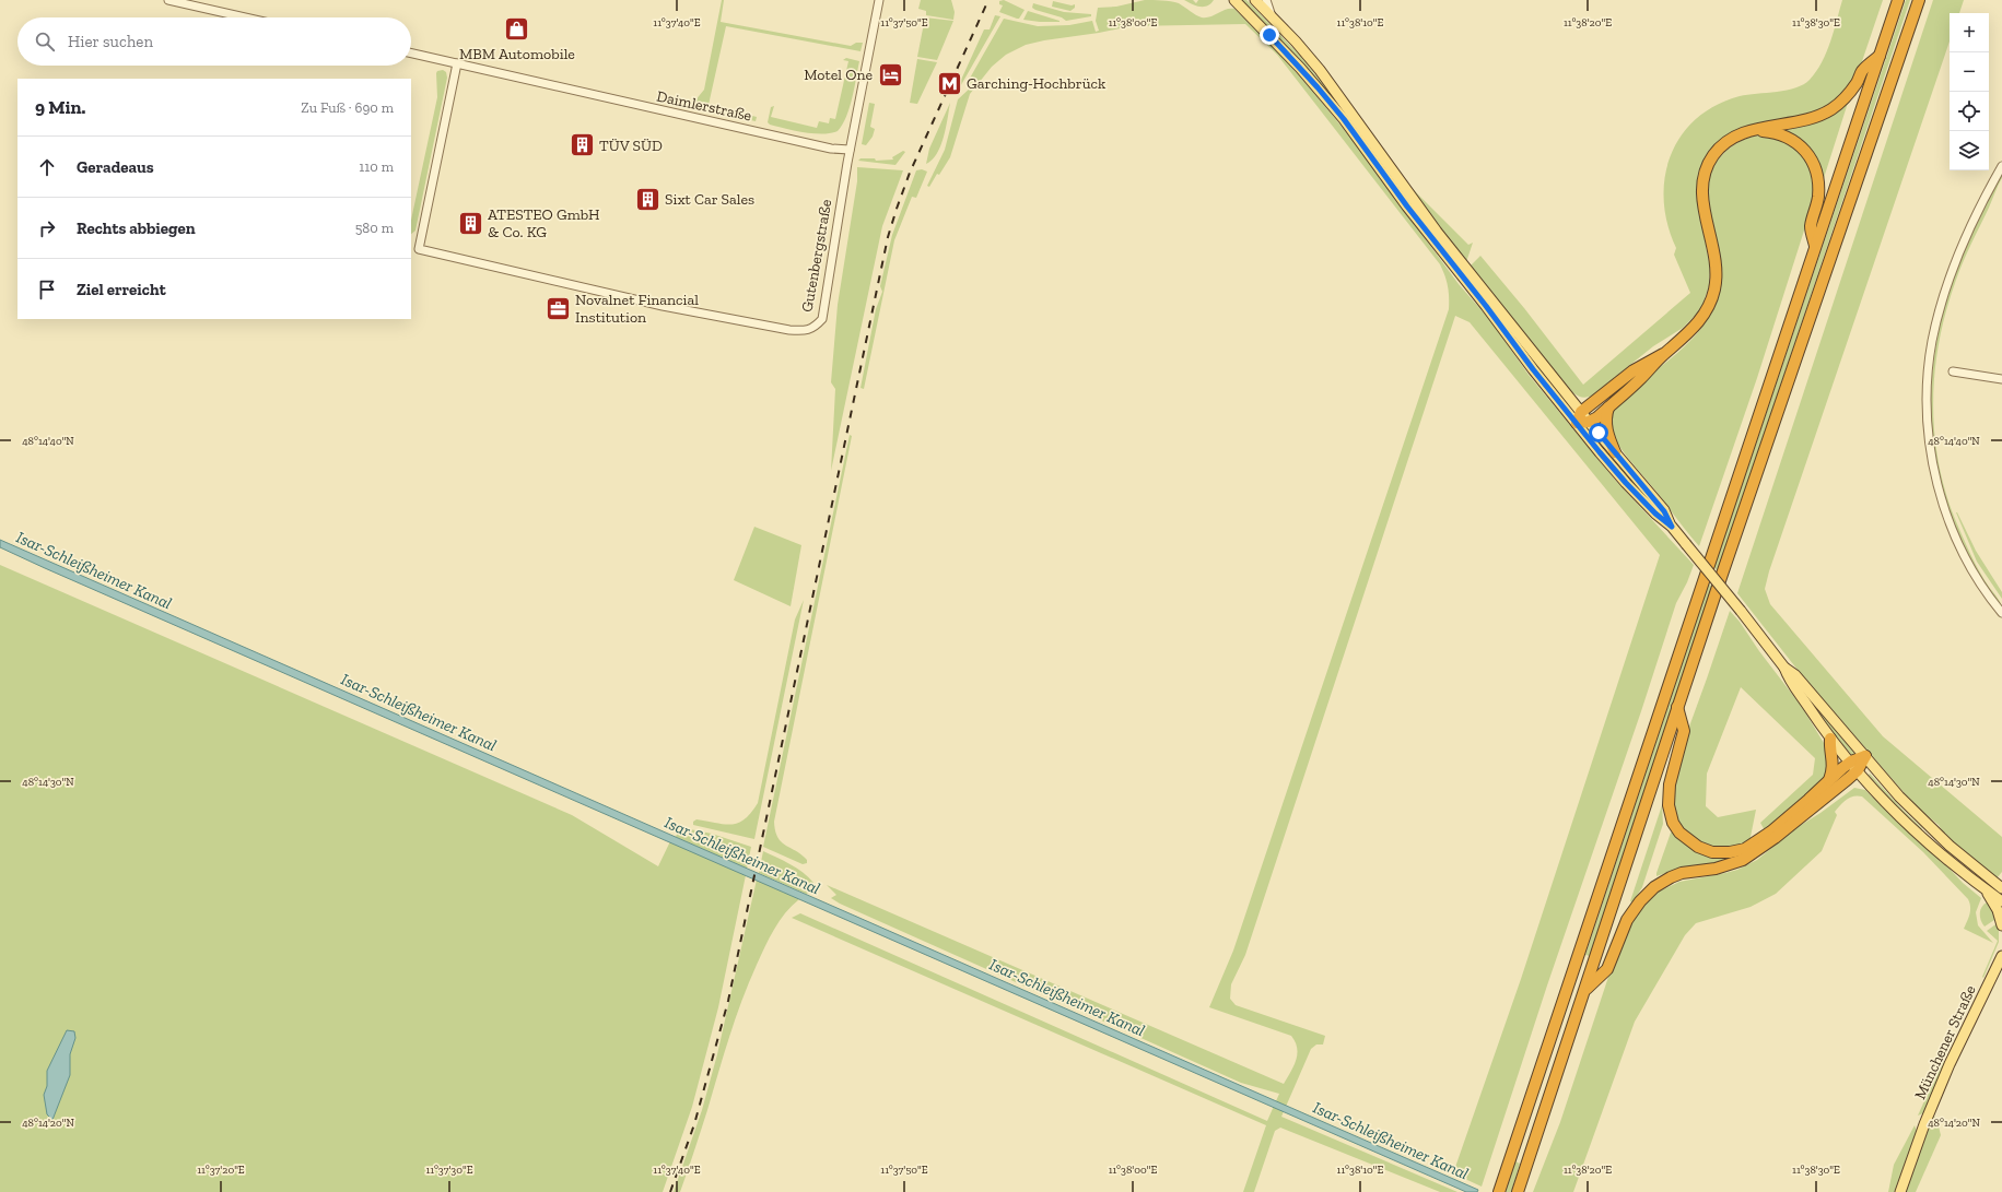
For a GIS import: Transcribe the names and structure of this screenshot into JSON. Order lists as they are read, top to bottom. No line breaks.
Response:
{"streets":{"main road":["Münchener Straße"],"street":["Daimlerstraße","Gutenbergstraße"]},"crossings":[["Daimlerstraße","Gutenbergstraße"]],"water":["Isar-Schleißheimer Kanal"],"places":{"shop":["MBM Automobile"],"hotel":["Motel One"],"metro station":["Garching-Hochbrück"],"building":["TÜV SÜD","Sixt Car Sales","ATESTEO GmbH & Co. KG"],"office":["Novalnet Financial Institution"]},"page":{"map_buttons":["+","−"],"search":"Hier suchen","heading":["9 Min.","Zu Fuß · 690 m"],"list":[["Geradeaus","110 m"],["Rechts abbiegen","580 m"],"Ziel erreicht"]},"coordinates":["11°37'40\"E","11°37'50\"E","11°38'00\"E","11°38'10\"E","11°38'20\"E","11°38'30\"E","48°14'40\"N","48°14'30\"N","48°14'20\"N","11°37'20\"E","11°37'30\"E"]}
